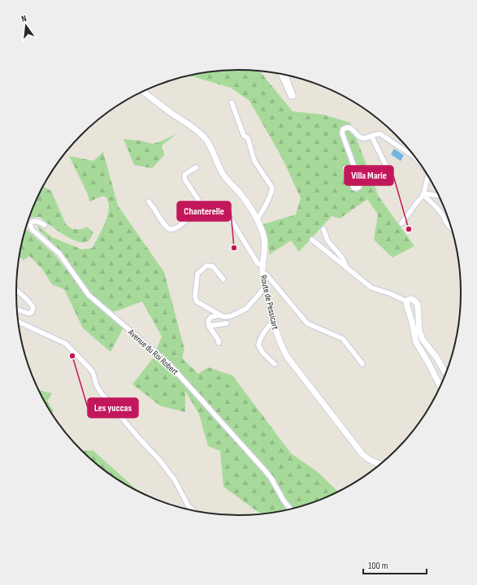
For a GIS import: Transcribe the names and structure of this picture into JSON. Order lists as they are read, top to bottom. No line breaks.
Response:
{"streets":{"street":["Route de Pessicart","Avenue du Roi Robert"]},"places":["Villa Marie","Chanterelle","Les yuccas"],"scale_bar":"100 m","north":"top"}
